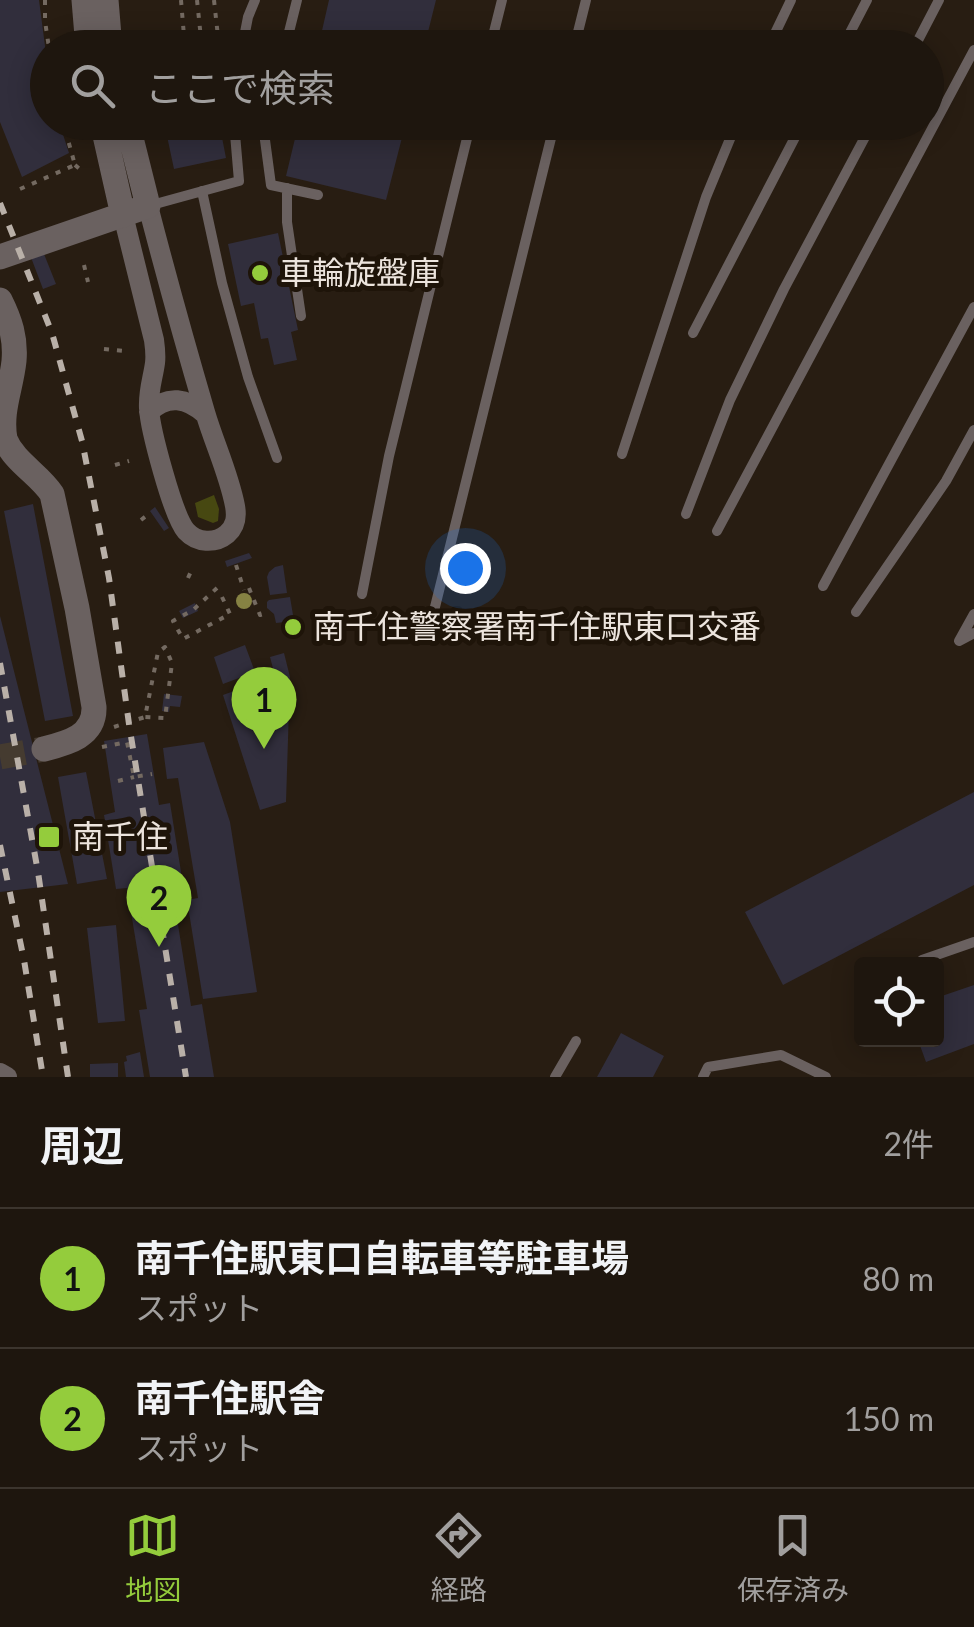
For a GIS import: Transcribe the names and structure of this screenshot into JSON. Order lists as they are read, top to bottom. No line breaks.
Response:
{"places":{"other":["車輪旋盤庫","南千住警察署南千住駅東口交番"],"transit":["南千住"]},"page":{"search":"ここで検索","pins":["1","2"],"heading":["周辺","2件"],"list":[{"mark":"1","name":"南千住駅東口自転車等駐車場","note":"スポット","value":"80 m"},{"mark":"2","name":"南千住駅舎","note":"スポット","value":"150 m"}],"nav":["地図","経路","保存済み"]}}
